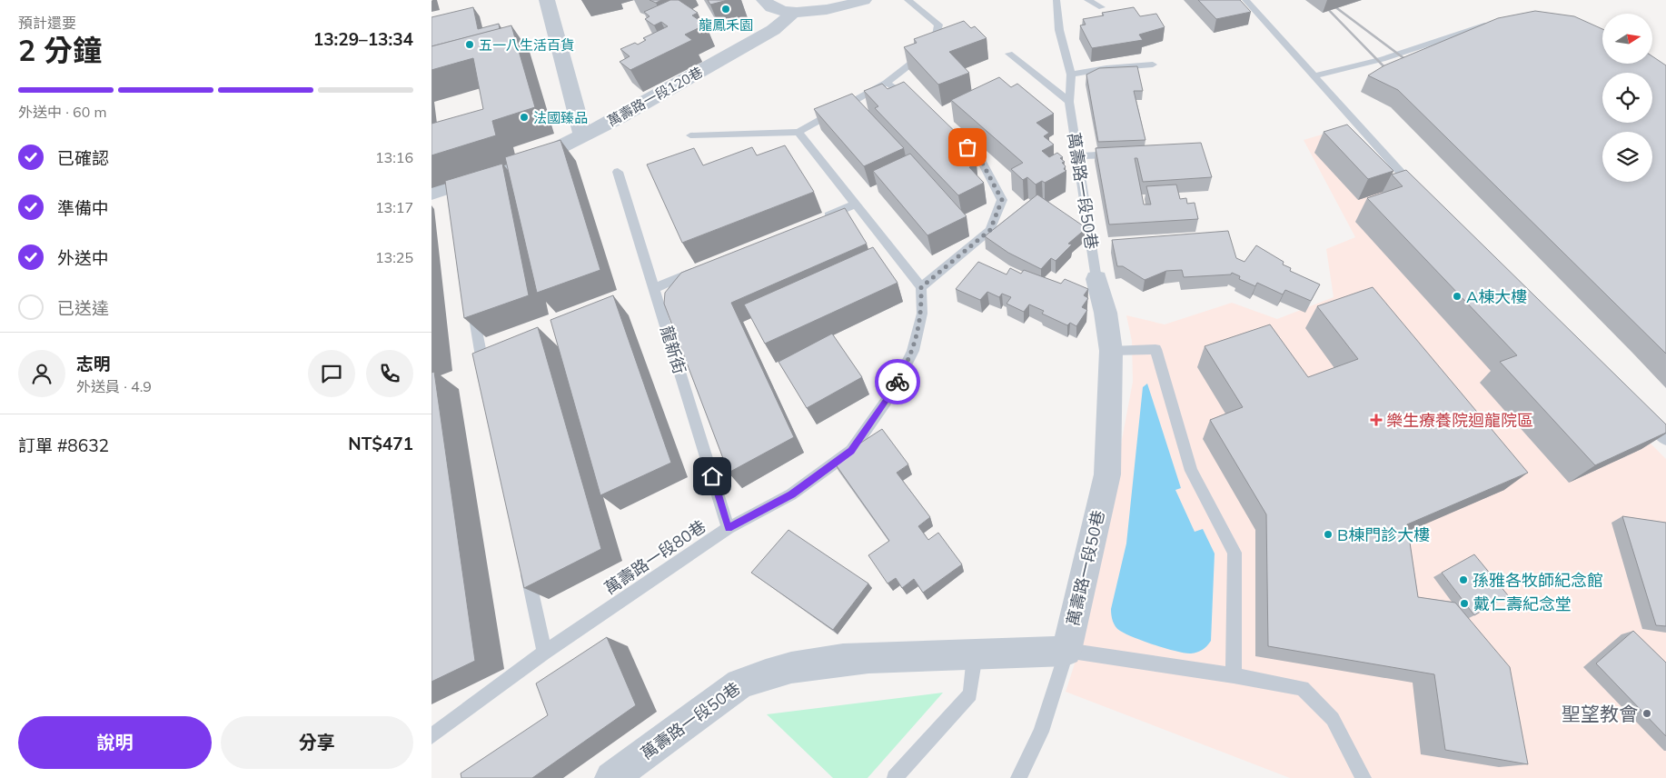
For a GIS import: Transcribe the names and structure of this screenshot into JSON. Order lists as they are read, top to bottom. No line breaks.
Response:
{"streets":{"street":["萬壽路一段120巷","萬壽路一段50巷"],"lane":["龍新街","萬壽路一段80巷"]},"crossings":[["龍新街","萬壽路一段80巷"]],"places":{"other":["龍鳳禾園","五一八生活百貨","法國臻品","A棟大樓","B棟門診大樓","孫雅各牧師紀念館","戴仁壽紀念堂","聖望教會"],"health":["樂生療養院迴龍院區"]},"north":"right","page":{"heading":["2 分鐘","預計還要","13:29–13:34"],"panel":["志明","外送員 · 4.9","訂單 #8632","NT$471"],"bar":"外送中 · 60 m","list":[["已確認","13:16"],["準備中","13:17"],["外送中","13:25"],"已送達"],"buttons":["說明","分享"]}}
